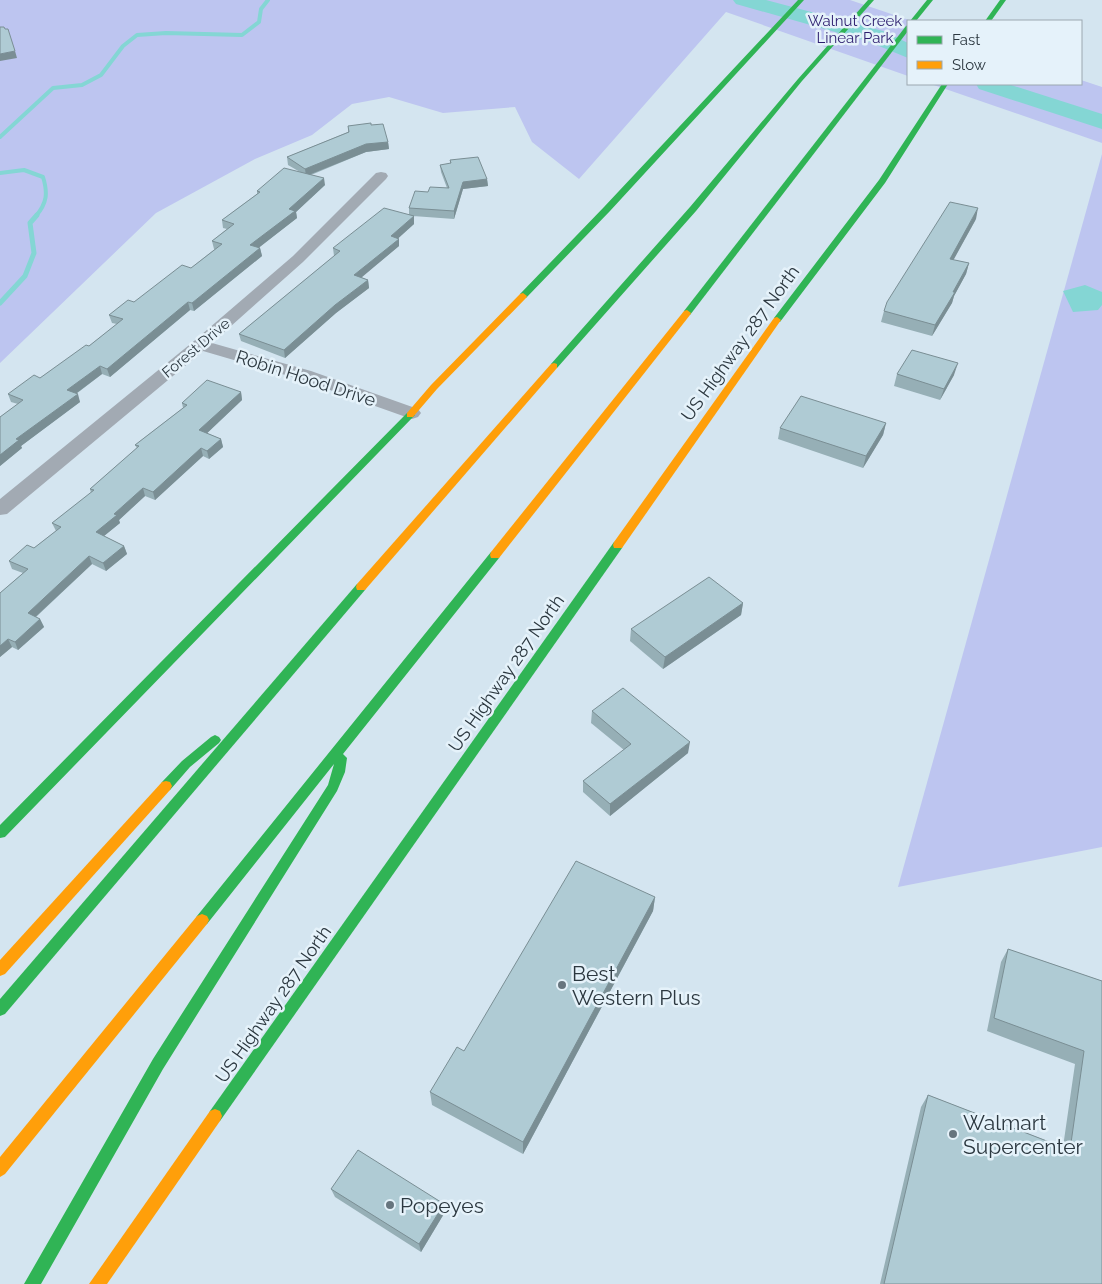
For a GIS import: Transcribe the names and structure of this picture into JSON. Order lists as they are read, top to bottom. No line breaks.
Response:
{"streets":{"main road":["US Highway 287 North"],"street":["Forest Drive","Robin Hood Drive"]},"crossings":[["Forest Drive","Robin Hood Drive"]],"parks":["Walnut Creek Linear Park"],"places":["Best Western Plus","Walmart Supercenter","Popeyes"],"legend":["Fast","Slow"]}
